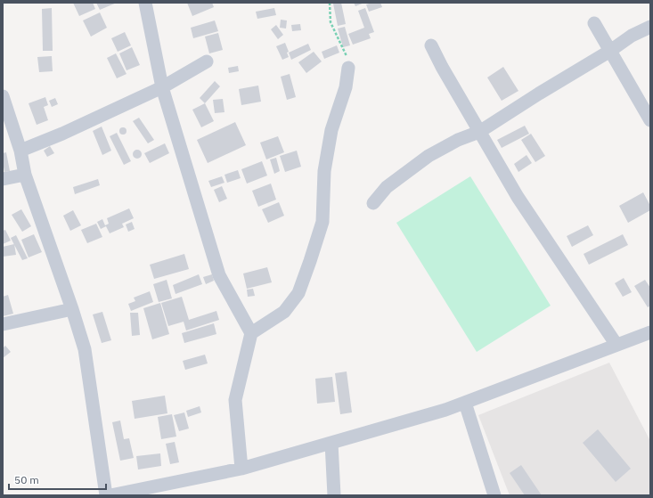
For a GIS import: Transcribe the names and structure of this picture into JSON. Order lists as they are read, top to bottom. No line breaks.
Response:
{"scale_bar":"50 m"}
